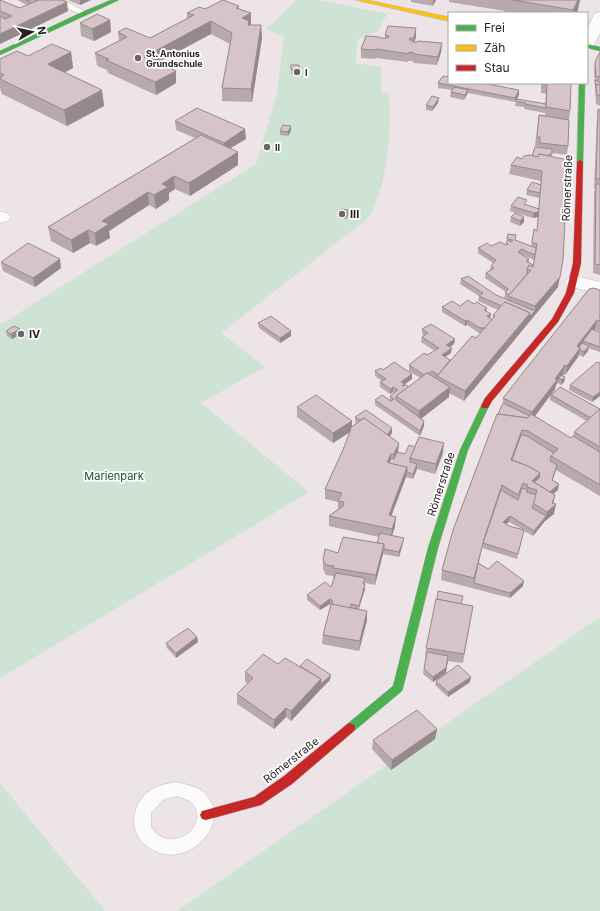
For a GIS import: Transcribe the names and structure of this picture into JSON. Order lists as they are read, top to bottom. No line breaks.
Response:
{"streets":{"street":["Römerstraße"]},"parks":["Marienpark"],"places":["St. Antonius Grundschule","I","II","III","IV"],"legend":["Frei","Zäh","Stau"],"north":"right"}
